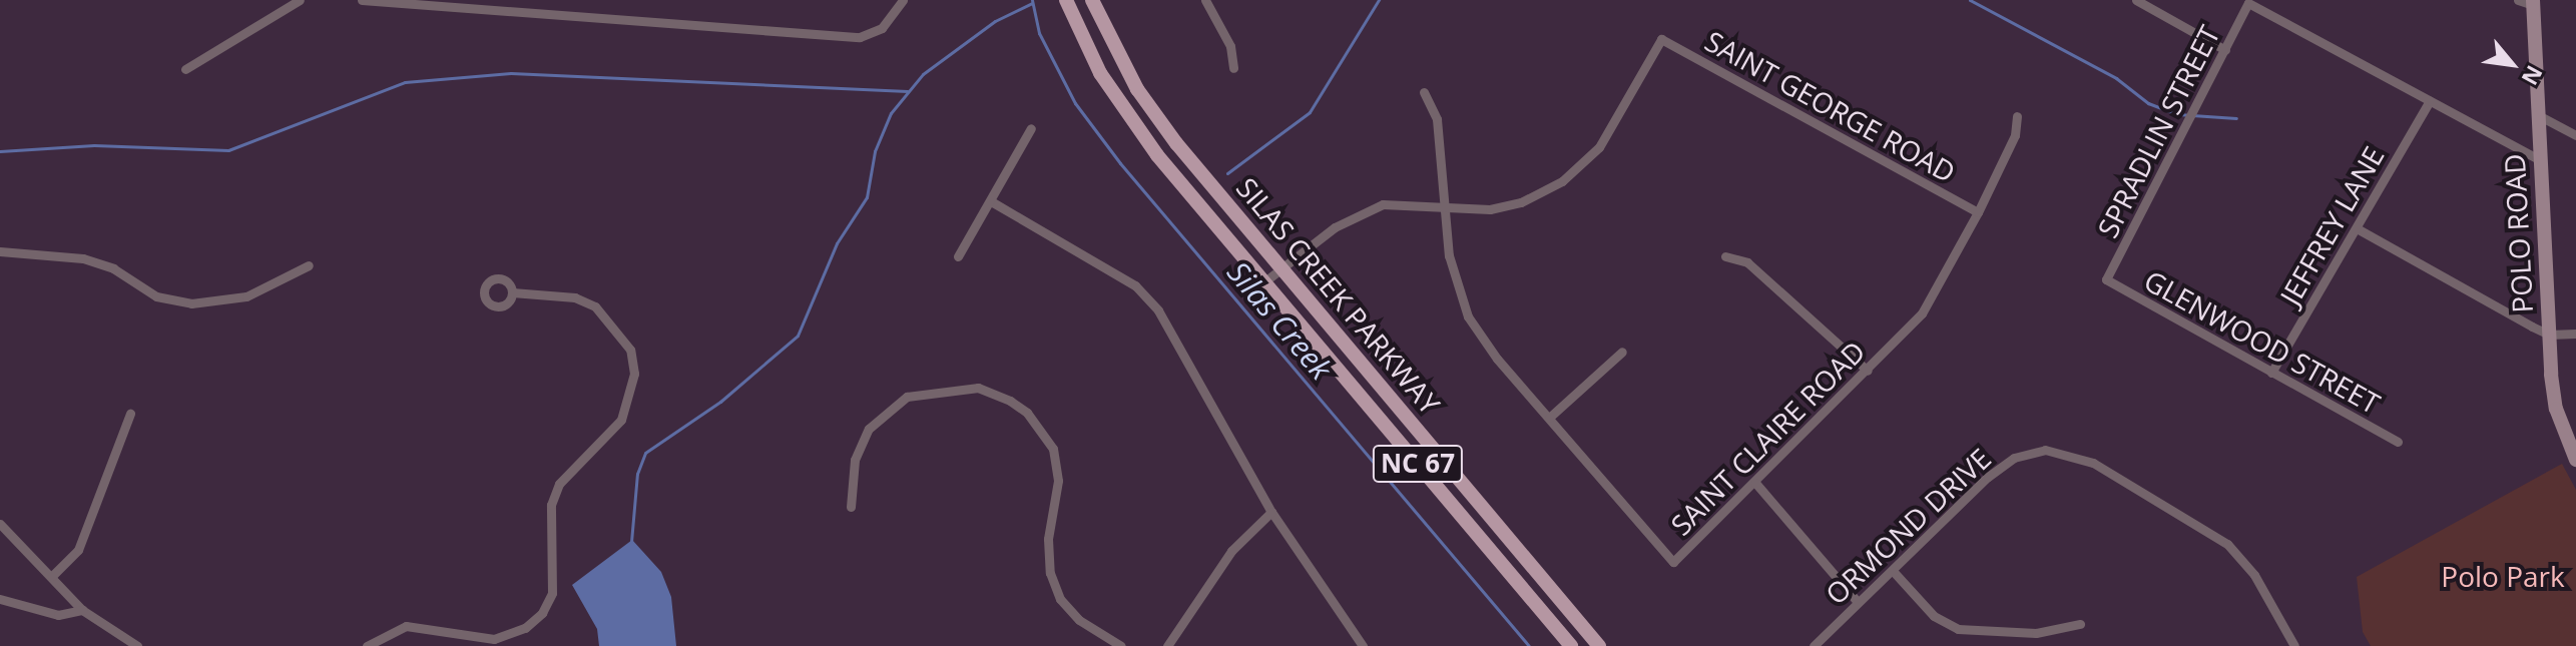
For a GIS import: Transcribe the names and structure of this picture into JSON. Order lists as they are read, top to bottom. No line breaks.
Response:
{"streets":{"main road":["POLO ROAD","SILAS CREEK PARKWAY","NC 67"],"street":["SAINT GEORGE ROAD","SPRADLIN STREET","JEFFREY LANE","GLENWOOD STREET","SAINT CLAIRE ROAD","ORMOND DRIVE"]},"crossings":[["SAINT GEORGE ROAD","SAINT CLAIRE ROAD"],["SPRADLIN STREET","JEFFREY LANE"],["SPRADLIN STREET","GLENWOOD STREET"],["JEFFREY LANE","GLENWOOD STREET"]],"water":["Silas Creek"],"parks":["Polo Park"],"north":"bottom right"}
